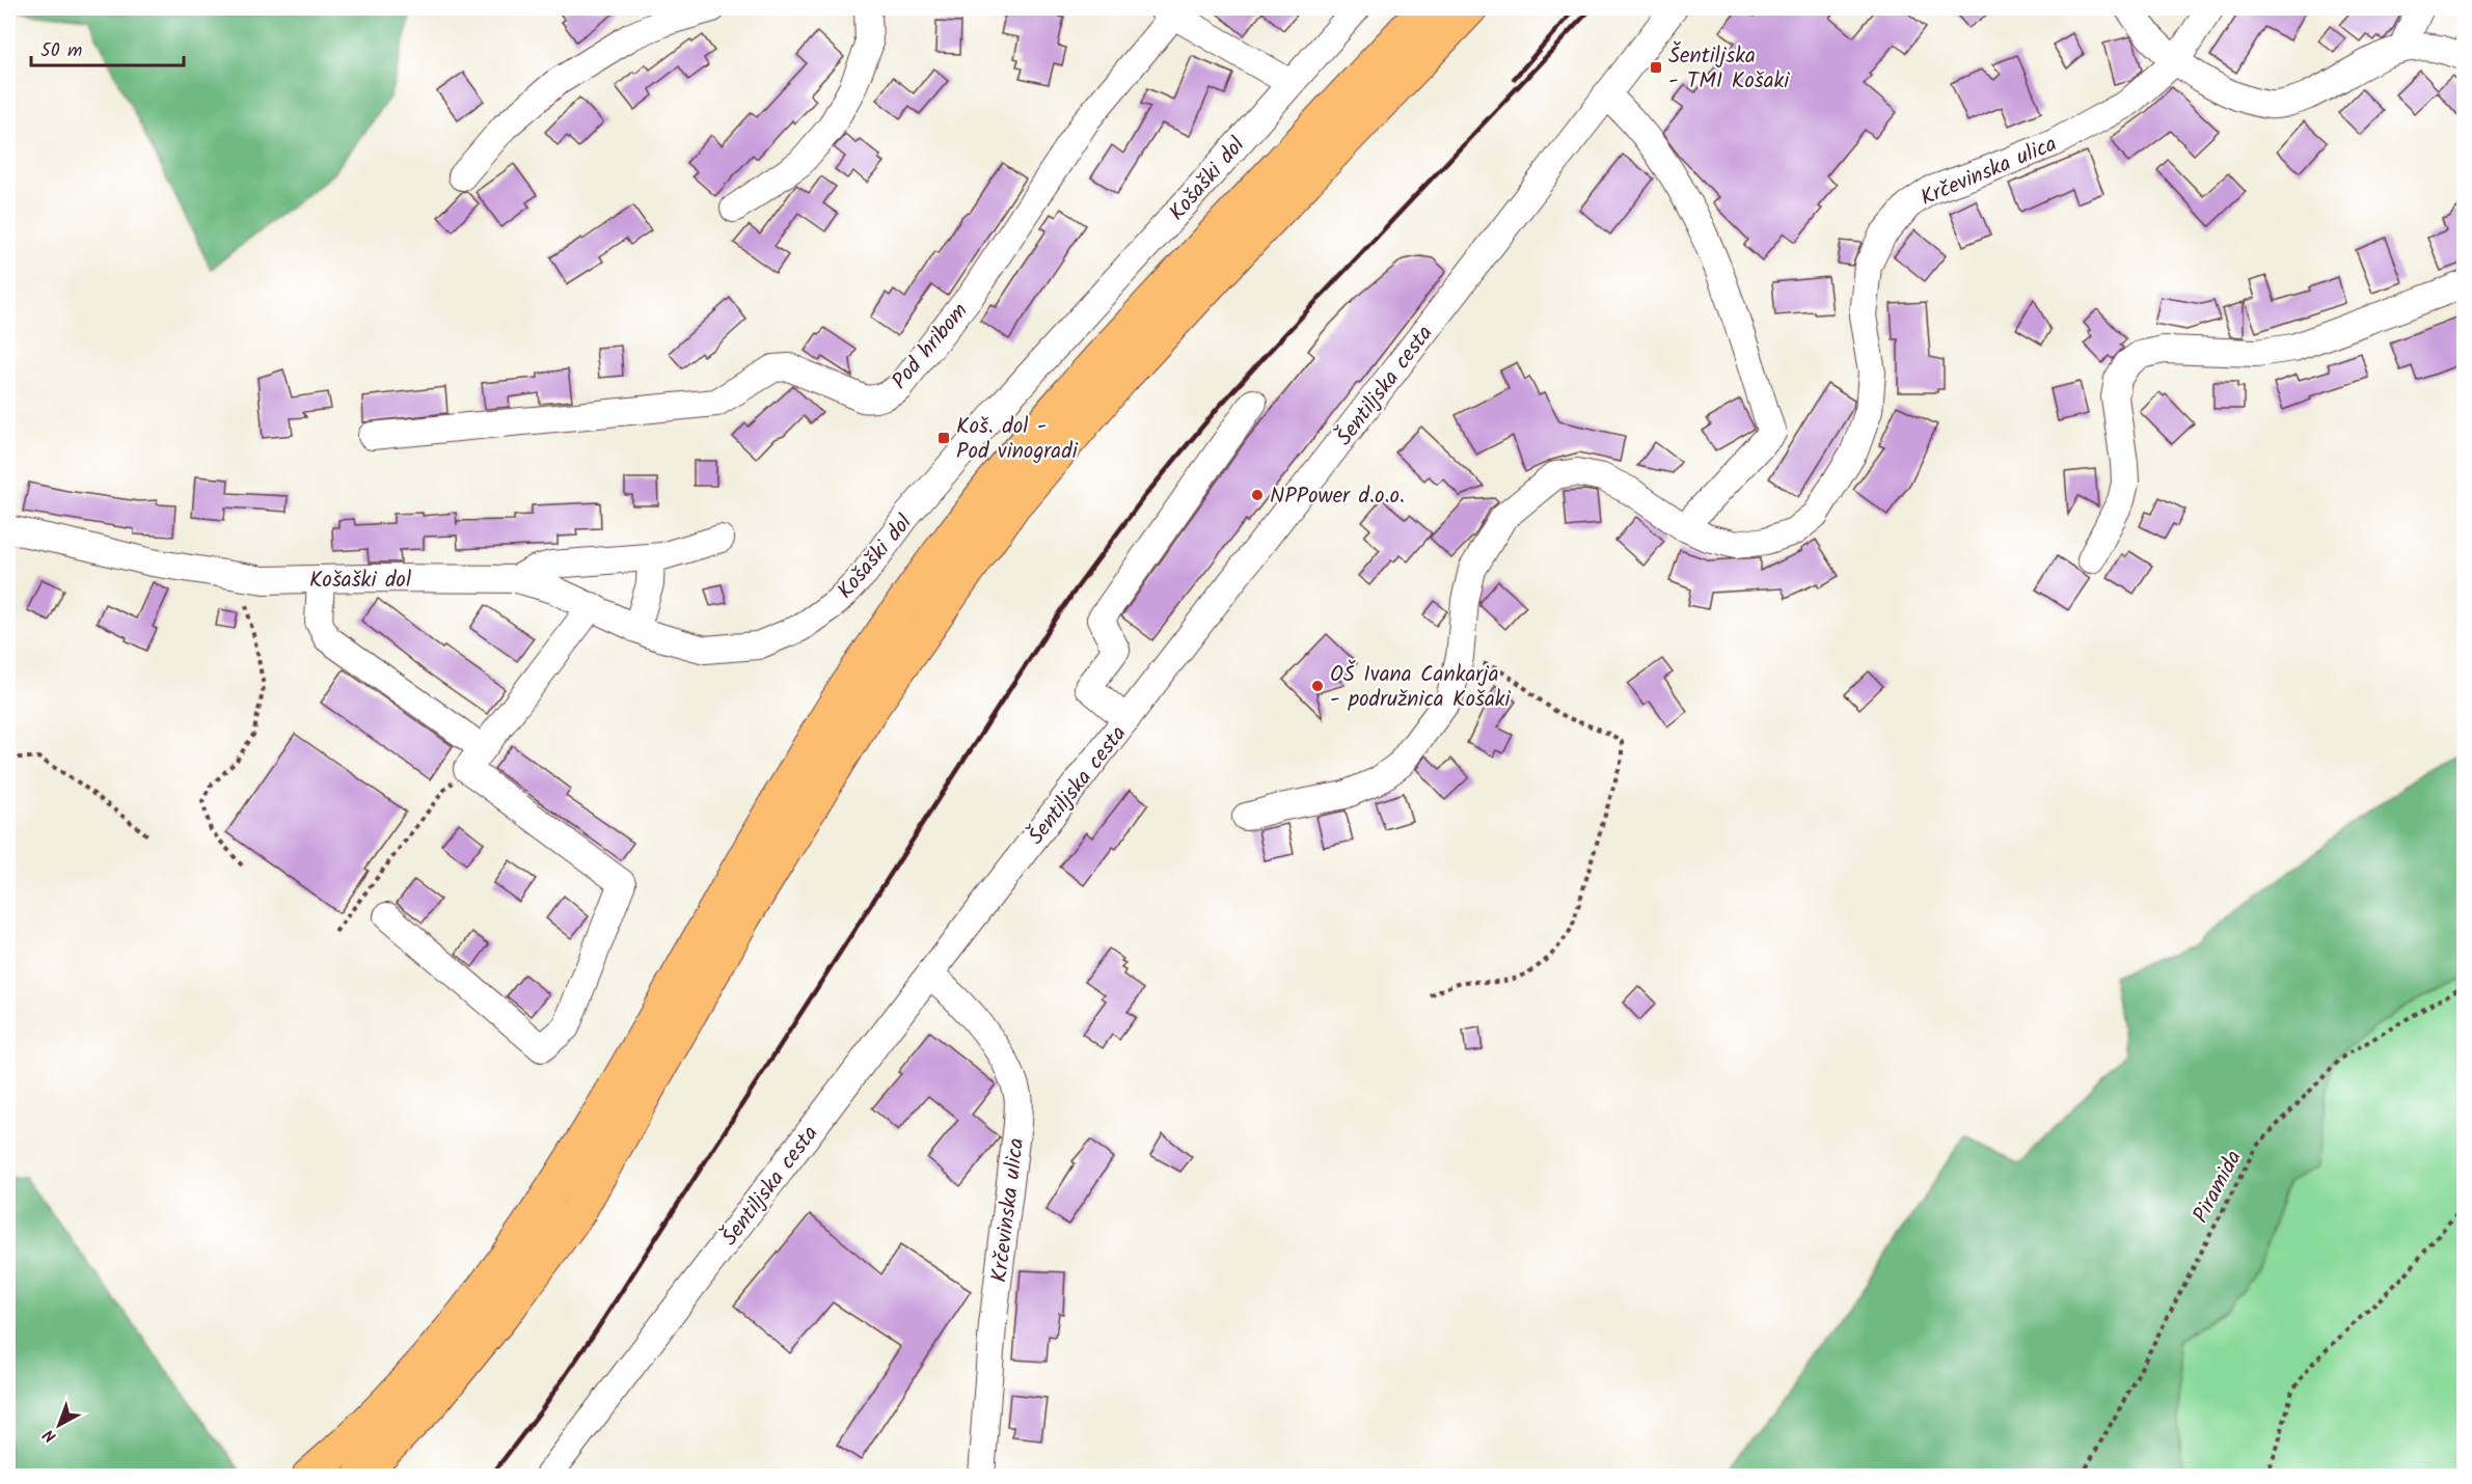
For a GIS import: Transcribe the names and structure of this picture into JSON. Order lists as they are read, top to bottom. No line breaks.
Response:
{"streets":{"street":["Krčevinska ulica","Košaški dol","Pod hribom","Šentiljska cesta"],"path":["Piramida"]},"crossings":[["Krčevinska ulica","Šentiljska cesta"]],"places":{"transit":["Šentiljska - TMI Košaki","Koš. dol - Pod vinogradi"],"other":["NPPower d.o.o.","OŠ Ivana Cankarja - podružnica Košaki"]},"scale_bar":"50 m","north":"bottom left"}
